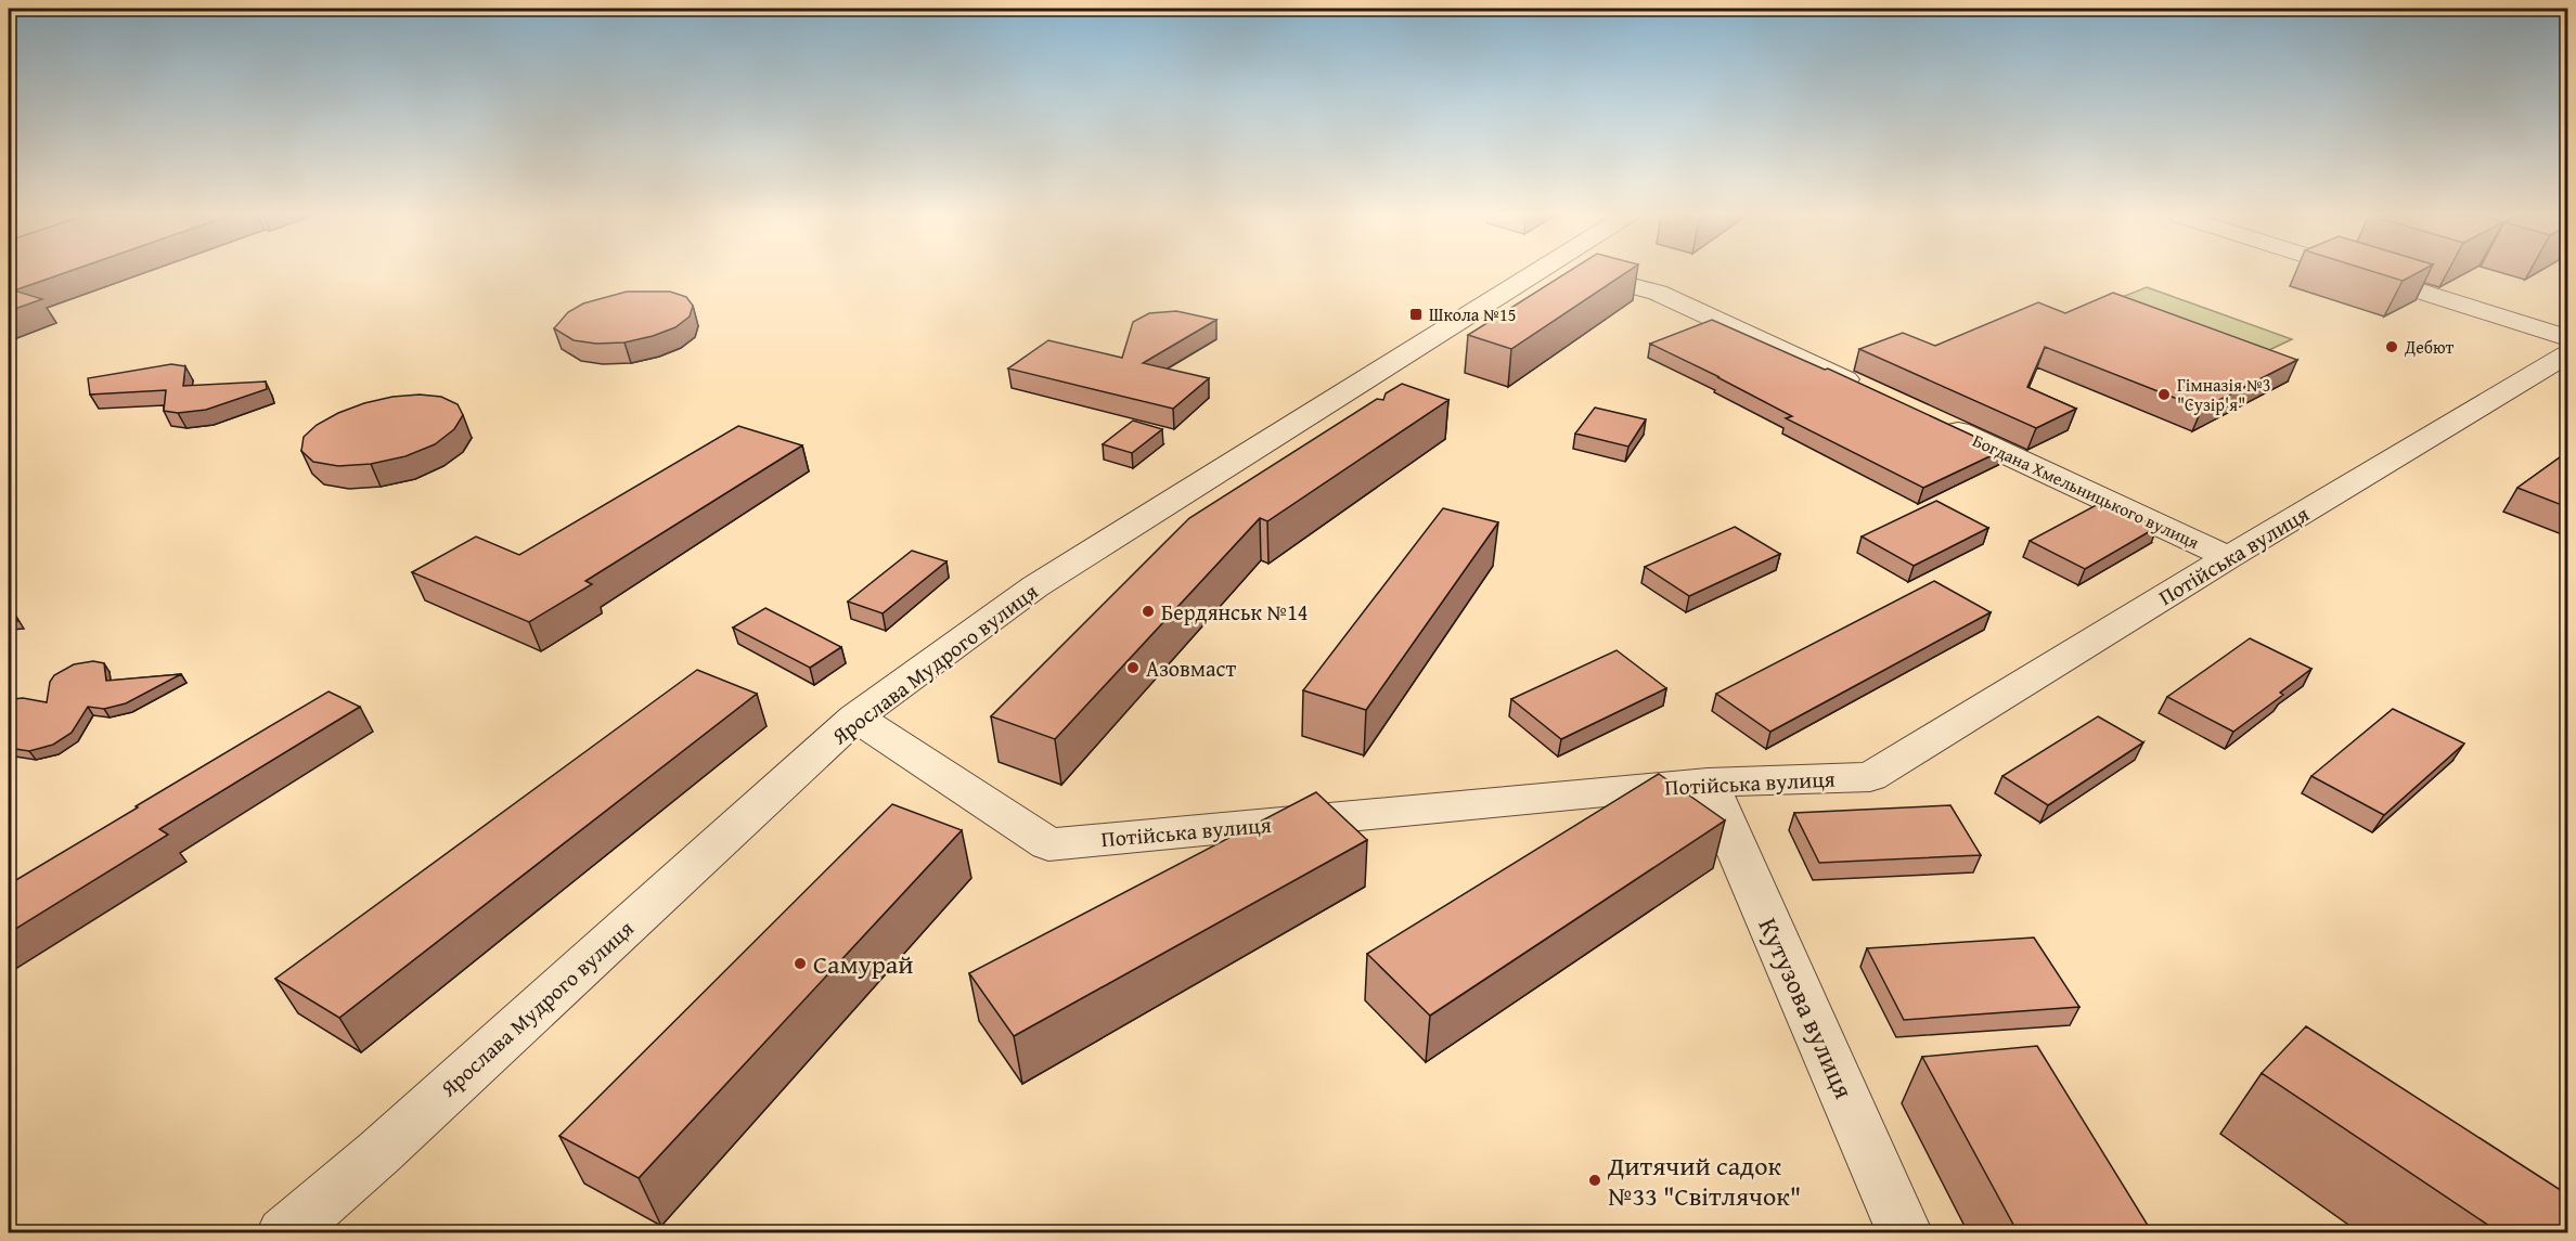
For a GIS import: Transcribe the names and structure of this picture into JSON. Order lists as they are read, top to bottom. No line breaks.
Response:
{"streets":{"street":["Богдана Хмельницького вулиця","Потійська вулиця","Ярослава Мудрого вулиця","Кутузова вулиця"]},"crossings":[["Богдана Хмельницького вулиця","Потійська вулиця"],["Потійська вулиця","Ярослава Мудрого вулиця"],["Потійська вулиця","Кутузова вулиця"]],"places":{"transit":["Школа №15"],"other":["Дебют","Гімназія №3 \"Сузір'я\"","Бердянськ №14","Азовмаст","Самурай","Дитячий садок №33 \"Світлячок\""]}}
